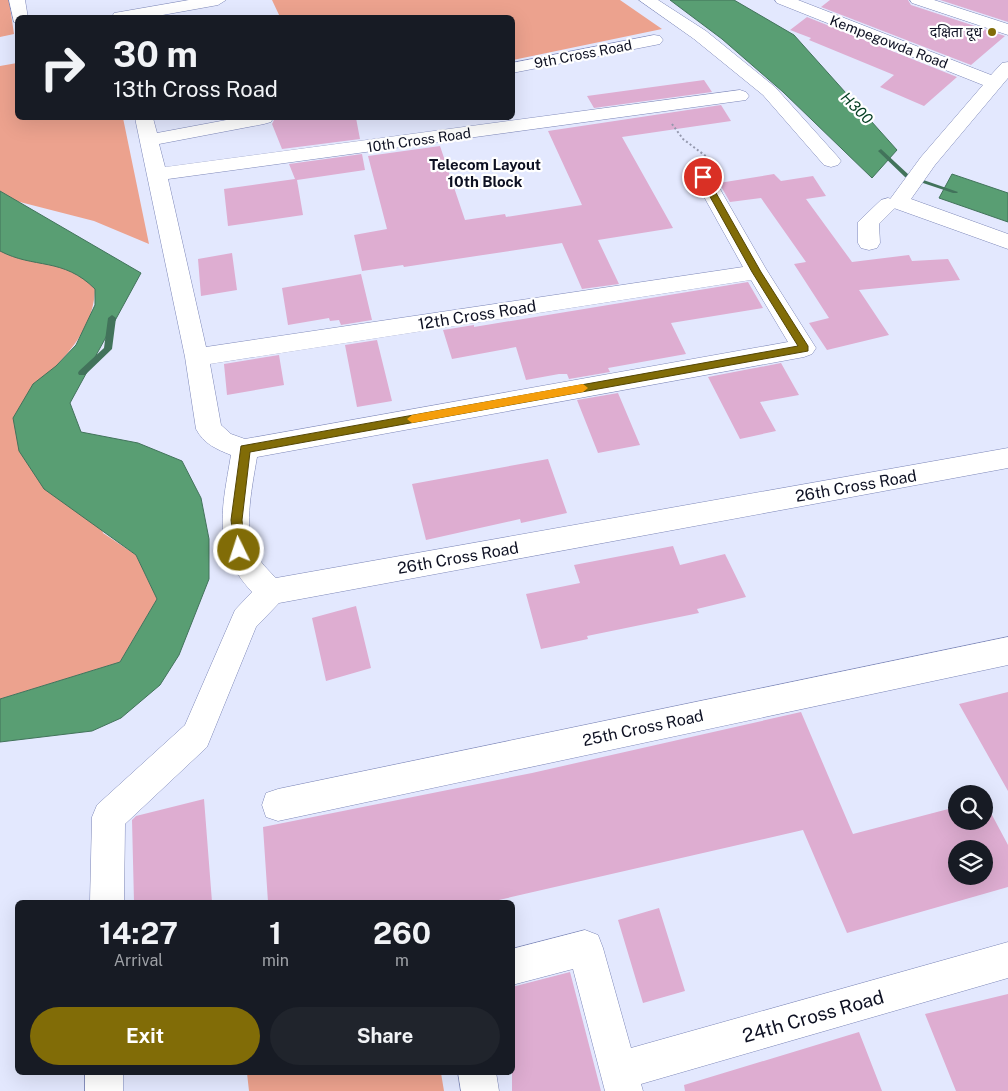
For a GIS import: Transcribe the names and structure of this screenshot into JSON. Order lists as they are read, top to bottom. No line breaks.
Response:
{"streets":{"street":["Kempegowda Road","9th Cross Road","10th Cross Road","12th Cross Road","26th Cross Road","25th Cross Road","24th Cross Road"]},"districts":["Telecom Layout 10th Block"],"water":["H300"],"places":["दक्षिता दूध"],"page":{"turn":["30 m","13th Cross Road"],"eta":["14:27","Arrival","1","min","260","m"],"buttons":["Exit","Share"]}}
